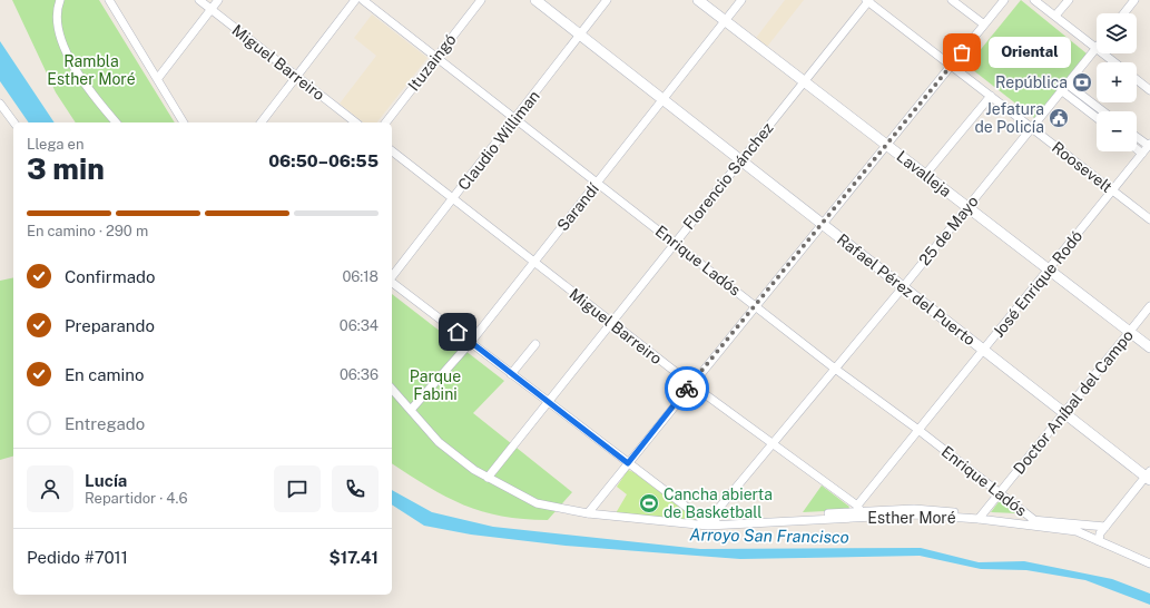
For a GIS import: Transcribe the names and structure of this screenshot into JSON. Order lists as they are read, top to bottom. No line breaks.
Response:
{"streets":{"main road":["Lavalleja","Rafael Pérez del Puerto"],"street":["Miguel Barreiro","Ituzaingó","Claudio Williman","Roosevelt","Florencio Sánchez","Sarandí","25 de Mayo","Enrique Ladós","José Enrique Rodó","Doctor Aníbal del Campo","Esther Moré"]},"crossings":[["Miguel Barreiro","Claudio Williman"],["Miguel Barreiro","Florencio Sánchez"],["Miguel Barreiro","Sarandí"],["Miguel Barreiro","25 de Mayo"],["Miguel Barreiro","José Enrique Rodó"],["Miguel Barreiro","Esther Moré"],["Ituzaingó","Enrique Ladós"],["Claudio Williman","Enrique Ladós"],["Claudio Williman","Rafael Pérez del Puerto"],["Roosevelt","Florencio Sánchez"],["Roosevelt","25 de Mayo"],["Roosevelt","José Enrique Rodó"],["Lavalleja","Florencio Sánchez"],["Lavalleja","Sarandí"],["Lavalleja","25 de Mayo"],["Lavalleja","José Enrique Rodó"],["Lavalleja","Doctor Aníbal del Campo"],["Florencio Sánchez","Enrique Ladós"],["Florencio Sánchez","Rafael Pérez del Puerto"],["Florencio Sánchez","Esther Moré"],["Sarandí","Enrique Ladós"],["Sarandí","Rafael Pérez del Puerto"],["Sarandí","Esther Moré"],["25 de Mayo","Enrique Ladós"],["25 de Mayo","Rafael Pérez del Puerto"],["25 de Mayo","Esther Moré"],["Enrique Ladós","José Enrique Rodó"],["Enrique Ladós","Doctor Aníbal del Campo"],["Enrique Ladós","Esther Moré"],["José Enrique Rodó","Rafael Pérez del Puerto"],["José Enrique Rodó","Esther Moré"],["Rafael Pérez del Puerto","Doctor Aníbal del Campo"],["Doctor Aníbal del Campo","Esther Moré"]],"water":["Arroyo San Francisco"],"parks":["Rambla Esther Moré","Parque Fabini"],"places":{"other":["Oriental"],"bank":["República"],"public building":["Jefatura de Policía"],"sports":["Cancha abierta de Basketball"]},"page":{"map_buttons":["+","−"],"bubble":"Oriental","heading":["3 min","Llega en","06:50–06:55"],"panel":["Lucía","Repartidor · 4.6","Pedido #7011","$17.41"],"bar":"En camino · 290 m","list":[["Confirmado","06:18"],["Preparando","06:34"],["En camino","06:36"],"Entregado"]}}
